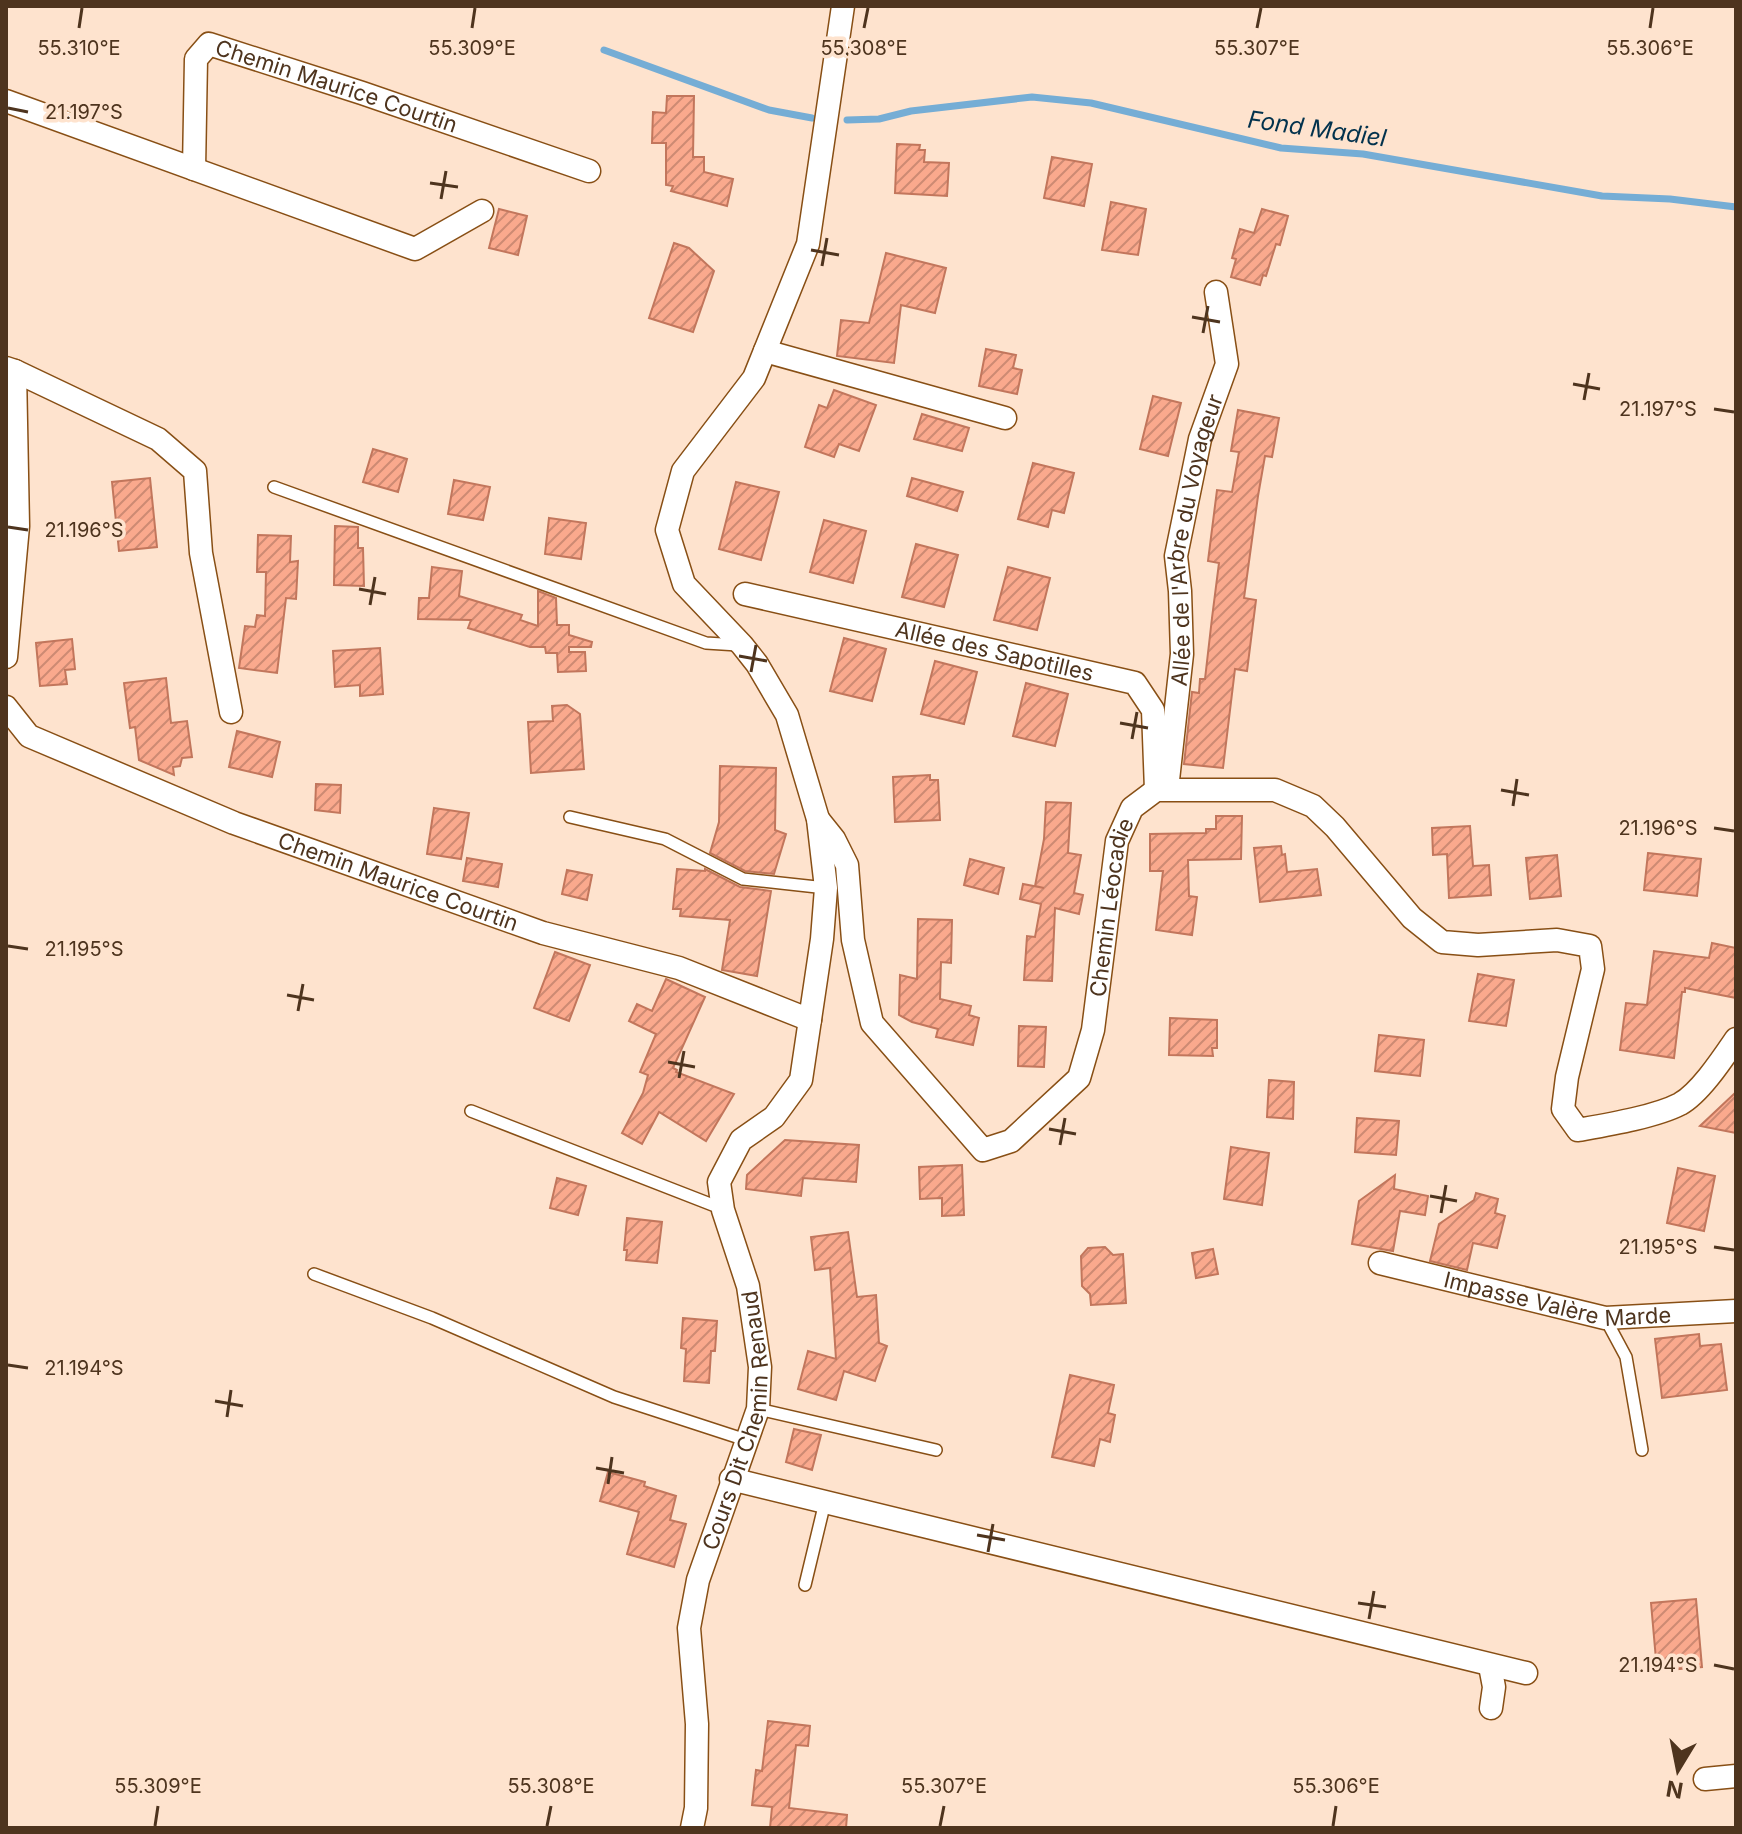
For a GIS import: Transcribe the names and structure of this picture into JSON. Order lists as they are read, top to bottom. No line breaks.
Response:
{"streets":{"street":["Chemin Maurice Courtin","Allée de l'Arbre du Voyageur","Allée des Sapotilles","Chemin Léocadie","Impasse Valère Marde","Cours Dit Chemin Renaud"]},"crossings":[["Chemin Maurice Courtin","Cours Dit Chemin Renaud"],["Allée de l'Arbre du Voyageur","Allée des Sapotilles"],["Allée de l'Arbre du Voyageur","Chemin Léocadie"],["Allée des Sapotilles","Chemin Léocadie"],["Chemin Léocadie","Cours Dit Chemin Renaud"]],"water":["Fond Madiel"],"north":"bottom","coordinates":["55.310°E","55.309°E","55.308°E","55.307°E","55.306°E","21.197°S","21.196°S","21.195°S","21.194°S"]}
